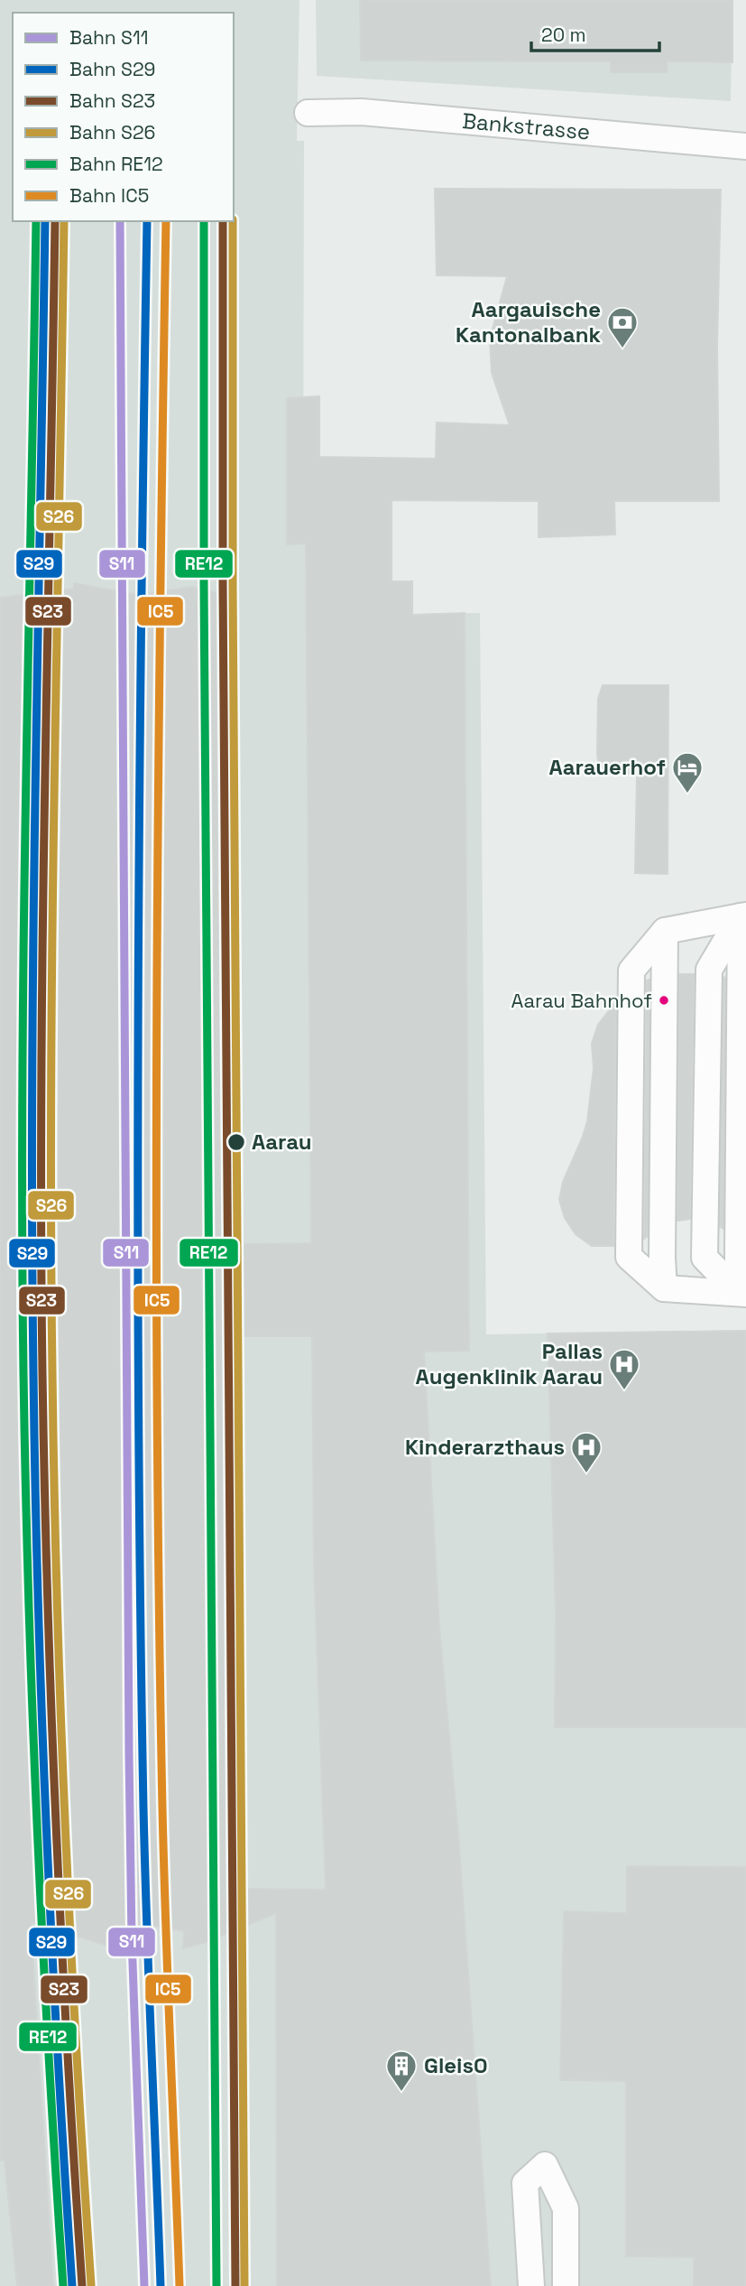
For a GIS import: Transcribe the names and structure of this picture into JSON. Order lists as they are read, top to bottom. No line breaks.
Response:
{"streets":{"lane":["Bankstrasse"]},"places":{"bank":["Aargauische Kantonalbank"],"hotel":["Aarauerhof"],"other":["Aarau Bahnhof","Aarau"],"hospital":["Pallas Augenklinik Aarau","Kinderarzthaus"],"building":["Gleis0"]},"lines":["rail line S11","rail line S29","rail line S23","rail line S26","rail line RE12","rail line IC5"],"legend":["Bahn S11","Bahn S29","Bahn S23","Bahn S26","Bahn RE12","Bahn IC5"],"scale_bar":"20 m"}
